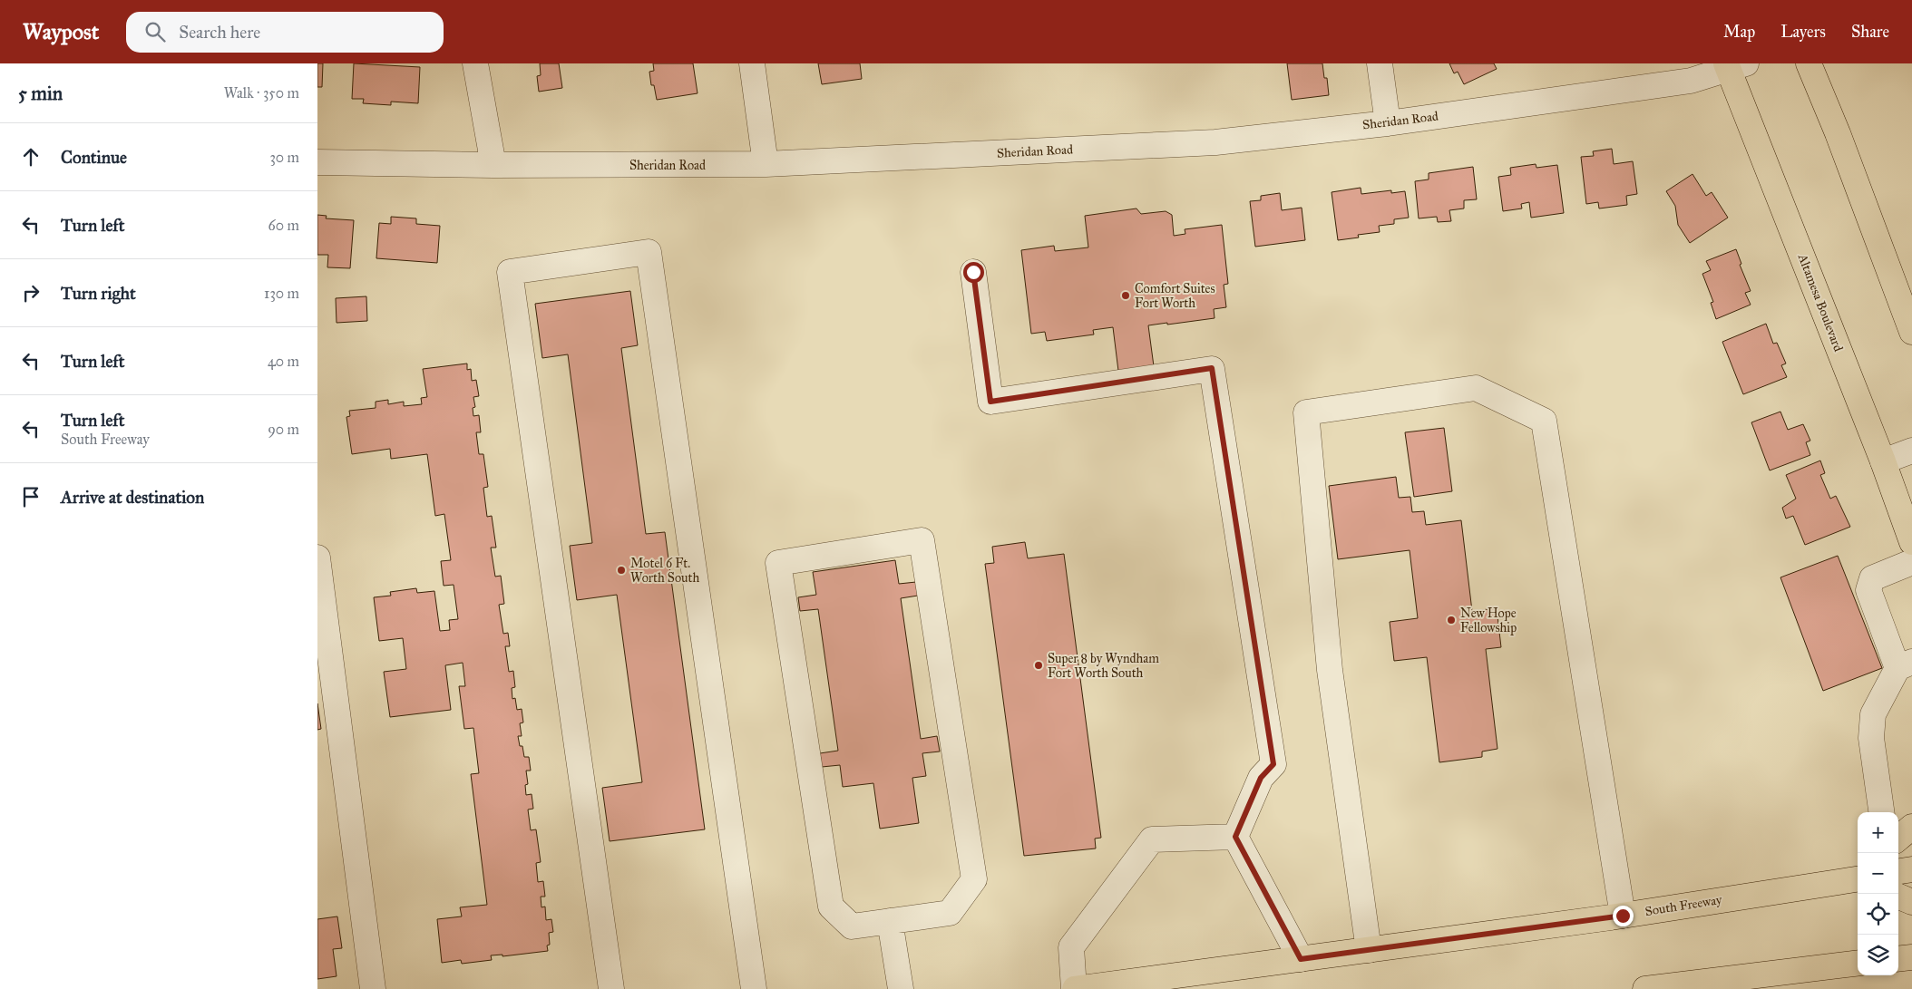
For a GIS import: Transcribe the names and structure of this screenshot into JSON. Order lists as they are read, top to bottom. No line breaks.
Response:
{"streets":{"main road":["Altamesa Boulevard","South Freeway"],"street":["Sheridan Road"]},"crossings":[["Sheridan Road","Altamesa Boulevard"]],"places":["Comfort Suites Fort Worth","Motel 6 Ft. Worth South","New Hope Fellowship","Super 8 by Wyndham Fort Worth South"],"page":{"header":"Waypost","search":"Search here","nav":["Map","Layers","Share"],"heading":["5 min","Walk · 350 m"],"list":[["Continue","30 m"],["Turn left","60 m"],["Turn right","130 m"],["Turn left","40 m"],["Turn left","South Freeway","90 m"],"Arrive at destination"],"map_buttons":["+","−"]}}
